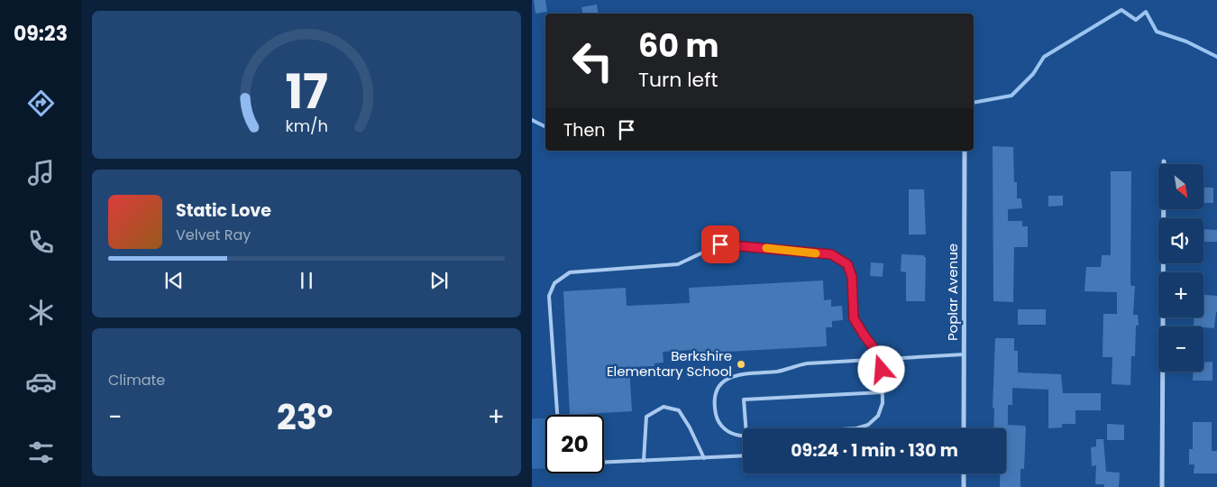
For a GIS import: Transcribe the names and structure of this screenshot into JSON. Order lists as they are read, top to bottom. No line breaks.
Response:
{"streets":{"street":["Poplar Avenue"]},"places":["Berkshire Elementary School"],"north":"bottom right","page":{"tabs":"09:23","turn":["60 m","Turn left"],"then":"Then","map_buttons":["+","−"],"song":["Static Love","Velvet Ray"],"tile":"Climate","heat":["−","23°","+"],"limit":"20","trip":"09:24 · 1 min · 130 m","gauge":["17","km/h"]}}
